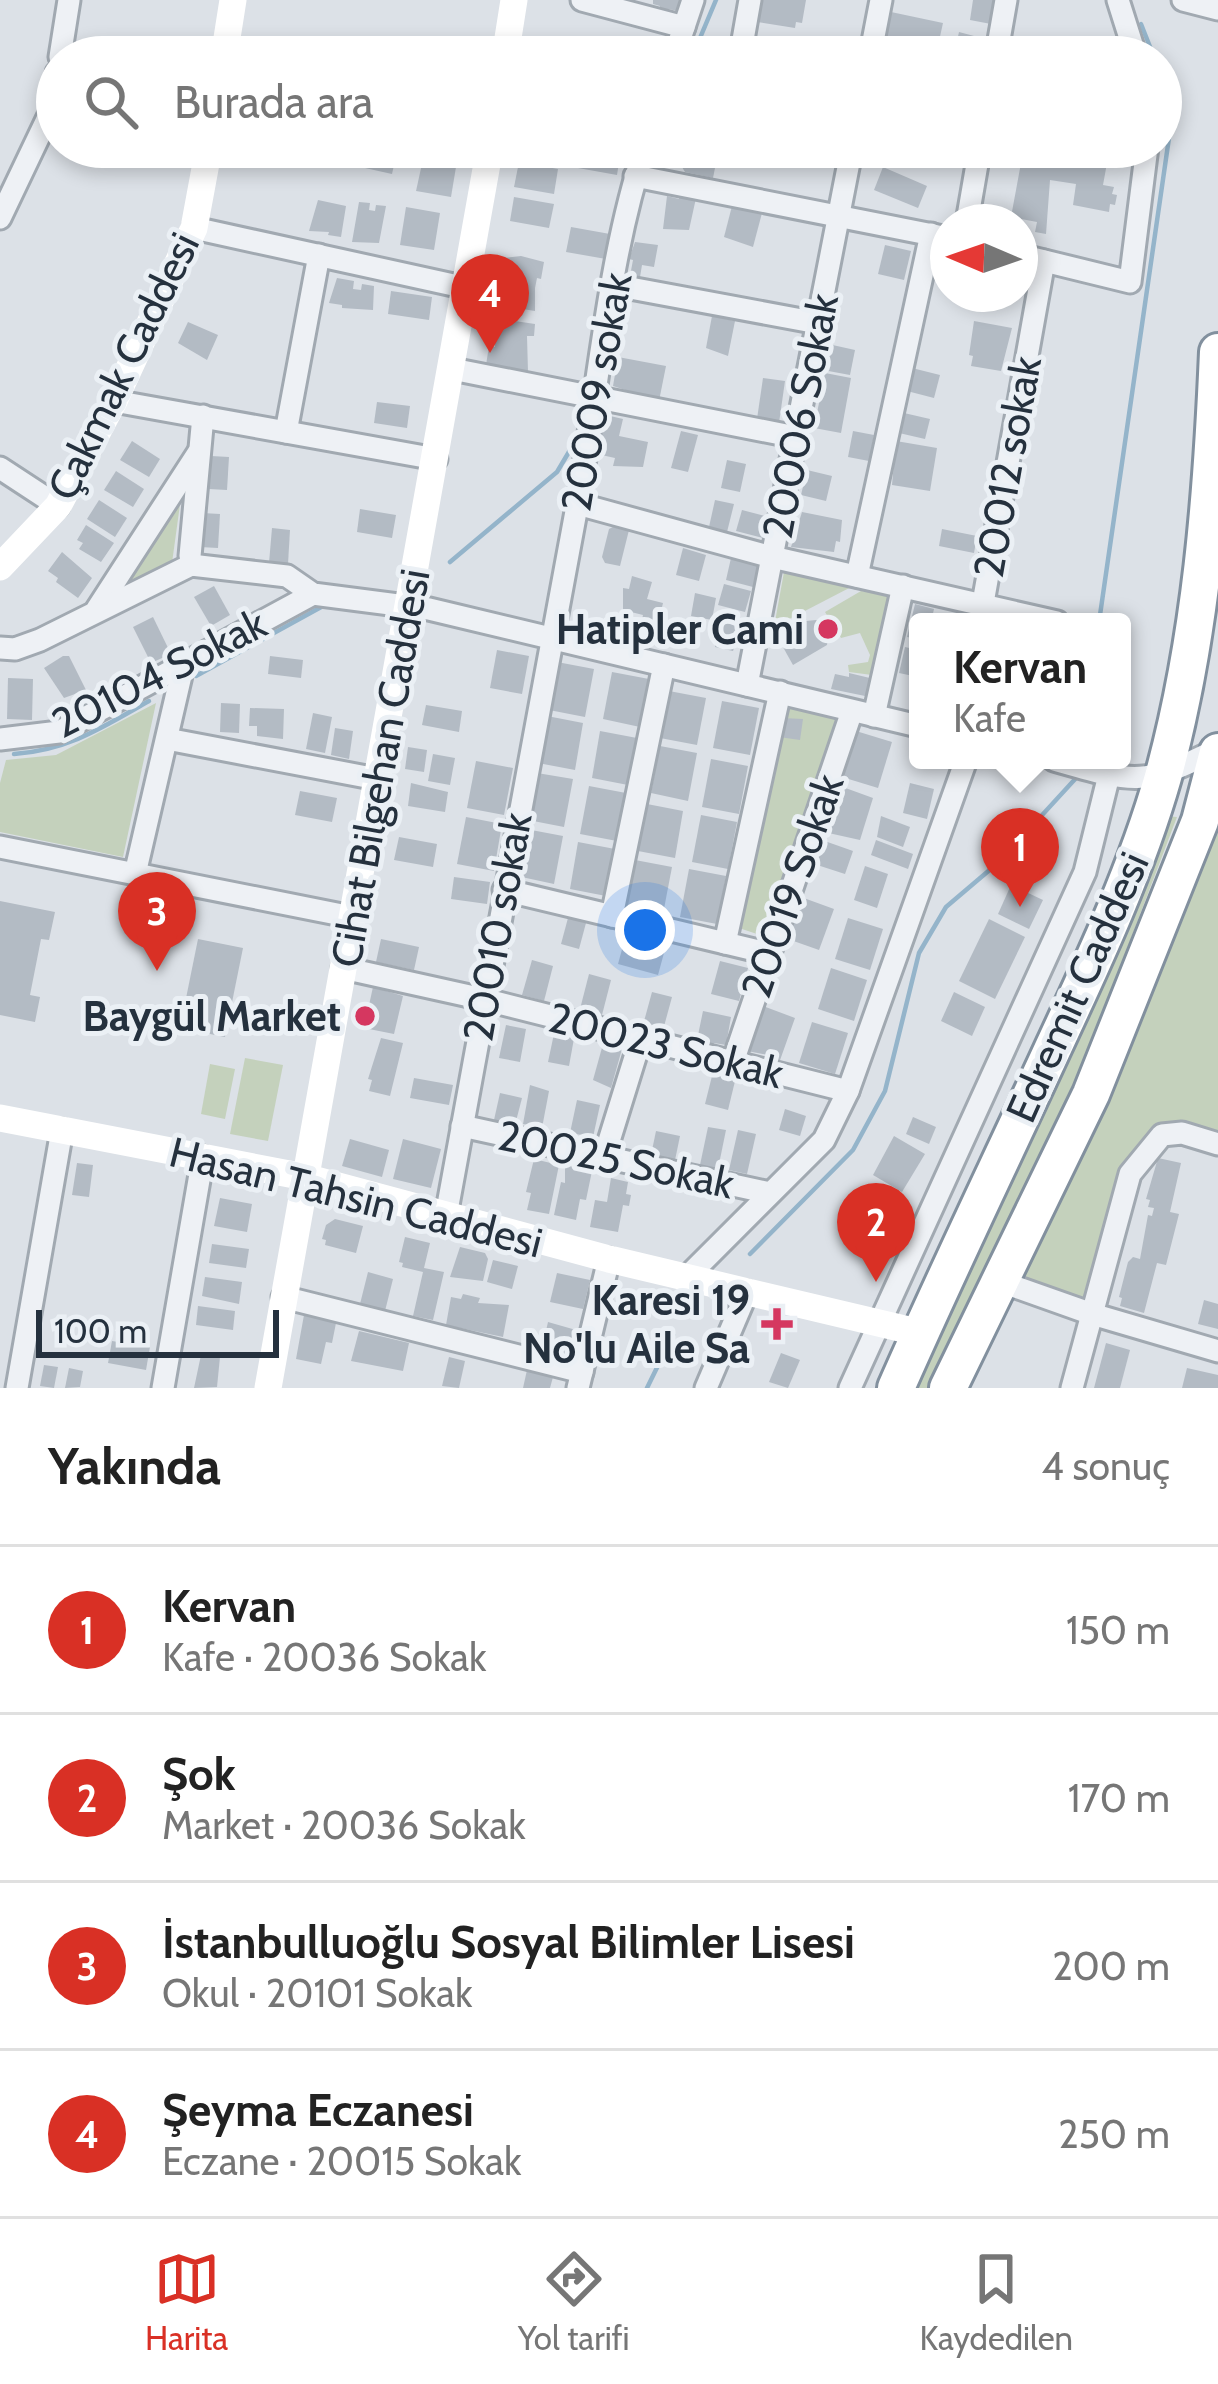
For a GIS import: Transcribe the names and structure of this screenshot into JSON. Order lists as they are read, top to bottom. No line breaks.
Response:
{"streets":{"highway":["Edremit Caddesi"],"main road":["Çakmak Caddesi","Cihat Bilgehan Caddesi","Hasan Tahsin Caddesi"],"street":["20009 sokak","20006 Sokak","20012 sokak","20104 Sokak","20019 Sokak","20010 sokak","20023 Sokak","20025 Sokak"]},"crossings":[["20009 sokak","20010 sokak"],["Cihat Bilgehan Caddesi","20023 Sokak"],["Cihat Bilgehan Caddesi","Hasan Tahsin Caddesi"],["20019 Sokak","20023 Sokak"],["20010 sokak","20023 Sokak"],["20010 sokak","20025 Sokak"],["20010 sokak","Hasan Tahsin Caddesi"],["Edremit Caddesi","Hasan Tahsin Caddesi"]],"places":{"other":["Hatipler Cami","Baygül Market"],"health":["Karesi 19 No'lu Aile Sa"]},"scale_bar":"100 m","north":"left","page":{"search":"Burada ara","pins":["4","1","3","2"],"popup":["Kervan","Kafe"],"scale":"100 m","heading":["Yakında","4 sonuç"],"list":[{"mark":"1","name":"Kervan","note":"Kafe · 20036 Sokak","value":"150 m"},{"mark":"2","name":"Şok","note":"Market · 20036 Sokak","value":"170 m"},{"mark":"3","name":"İstanbulluoğlu Sosyal Bilimler Lisesi","note":"Okul · 20101 Sokak","value":"200 m"},{"mark":"4","name":"Şeyma Eczanesi","note":"Eczane · 20015 Sokak","value":"250 m"}],"nav":["Harita","Yol tarifi","Kaydedilen"]}}
